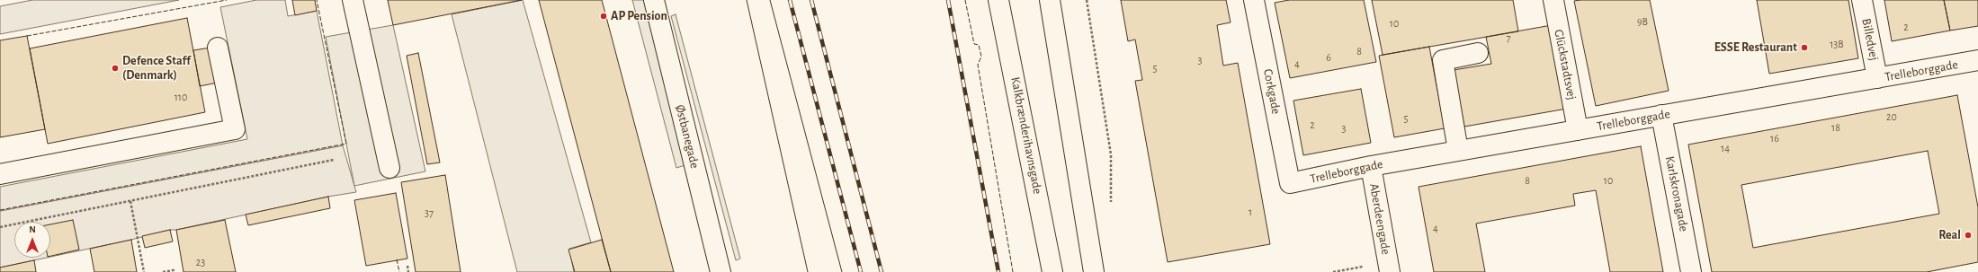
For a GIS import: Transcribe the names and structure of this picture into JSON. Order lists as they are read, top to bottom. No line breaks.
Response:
{"streets":{"street":["Billedvej","Glückstadtsvej","Trelleborggade","Corkgade","Kalkbrænderihavnsgade","Østbanegade","Karlskronagade","Aberdeengade"]},"crossings":[["Billedvej","Trelleborggade"],["Glückstadtsvej","Trelleborggade"],["Trelleborggade","Corkgade"],["Trelleborggade","Karlskronagade"],["Trelleborggade","Aberdeengade"]],"places":["AP Pension","ESSE Restaurant","Defence Staff (Denmark)","Real"],"house_numbers":["9B","10","2","7","13B","8","6","3","4","5","110","20","5","2","18","3","16","14","8","10","1","37","4","23"],"north":"top"}
